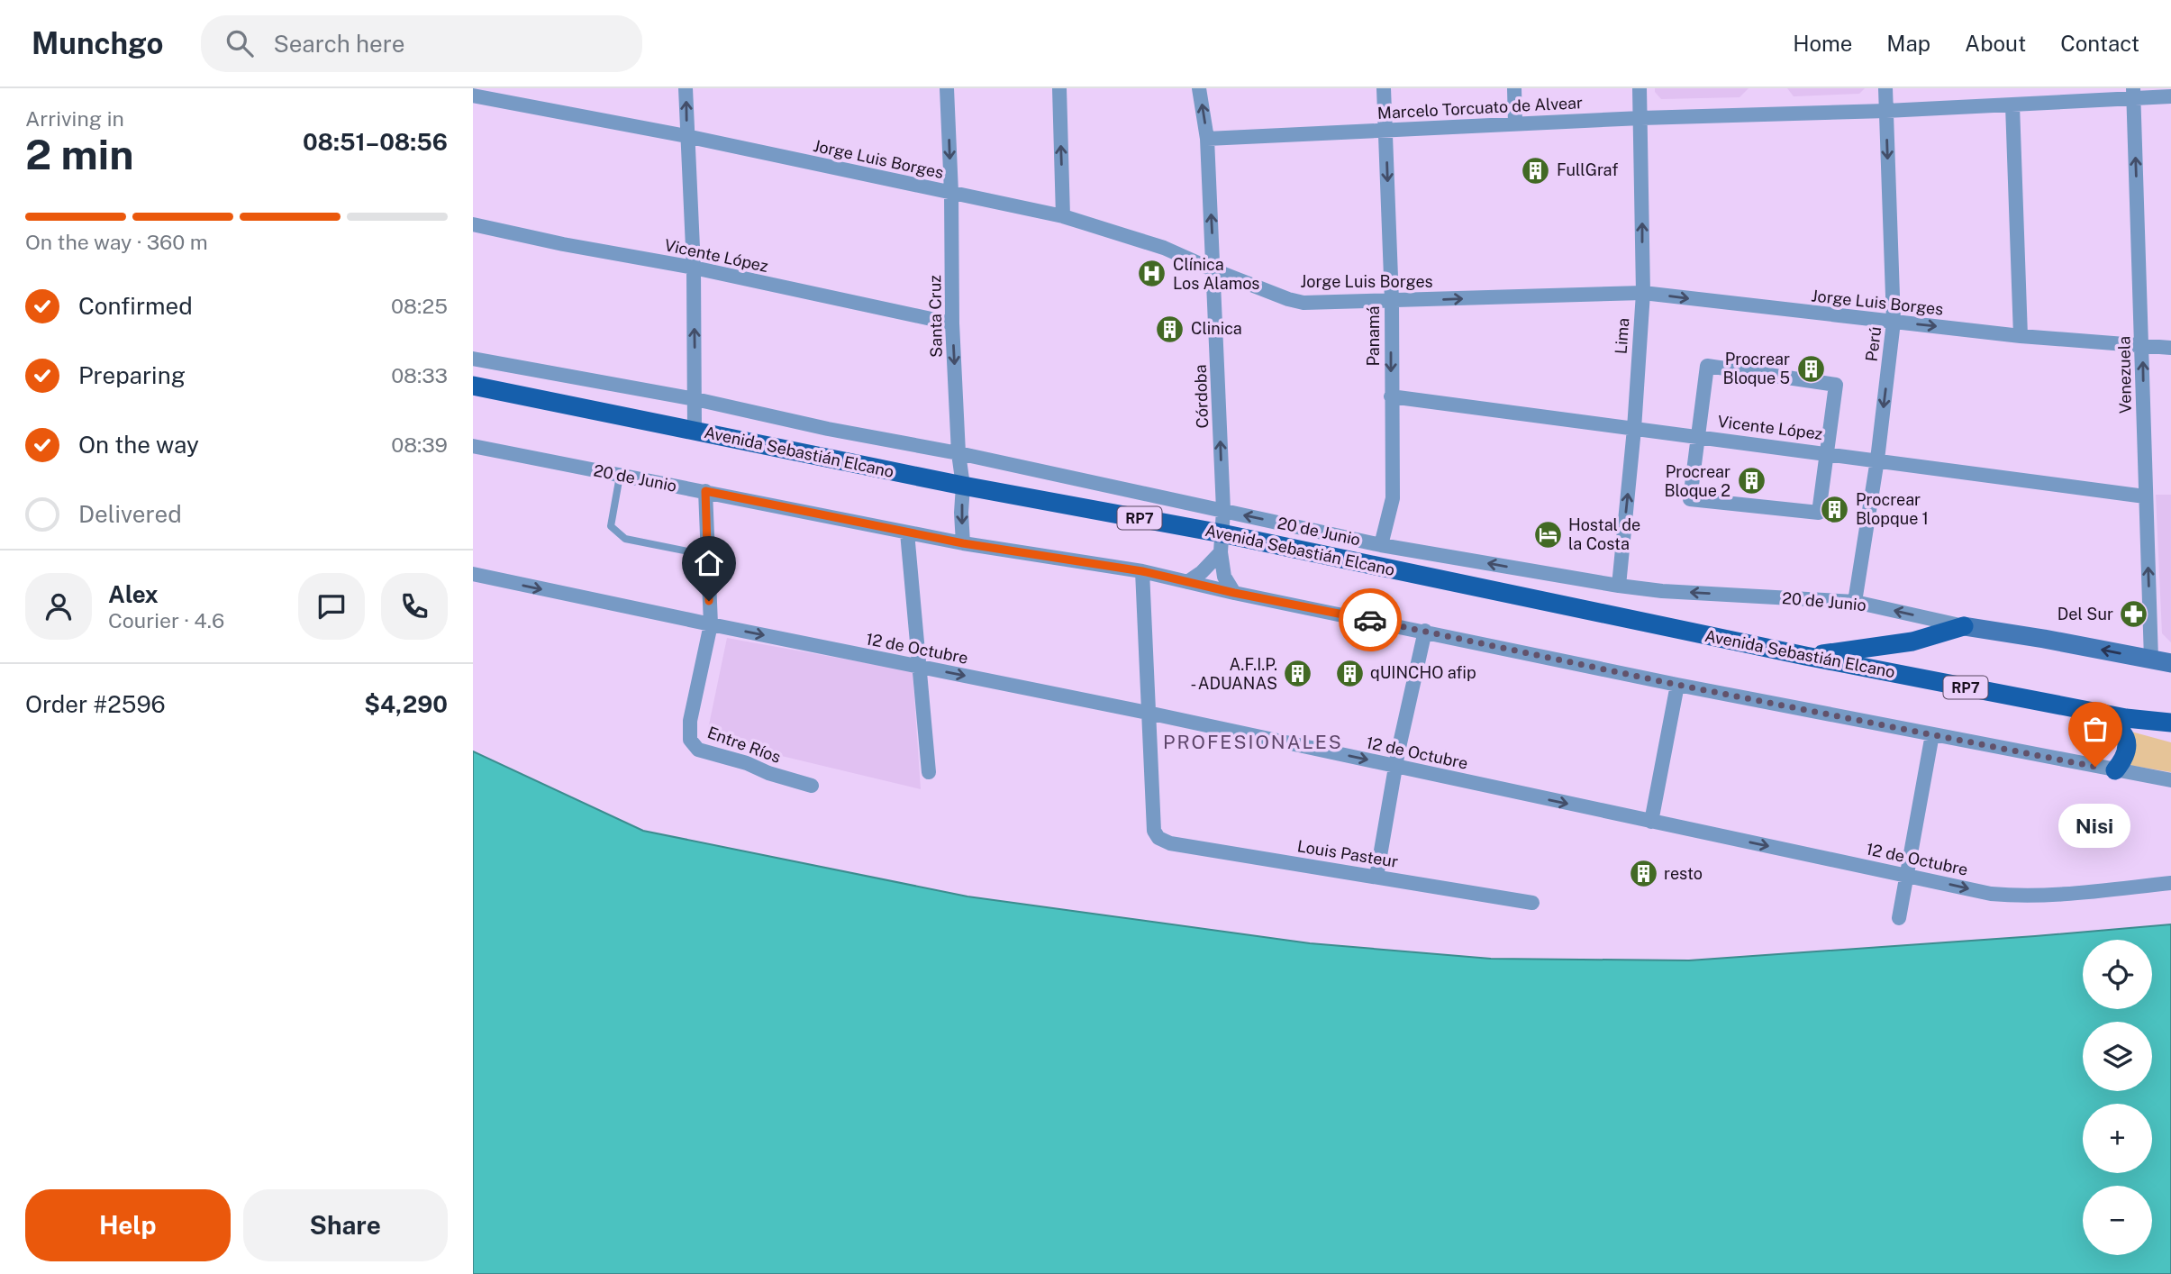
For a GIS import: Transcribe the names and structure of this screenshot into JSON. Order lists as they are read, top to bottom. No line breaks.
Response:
{"streets":{"main road":["Avenida Sebastián Elcano","RP7"],"street":["Marcelo Torcuato de Alvear","Jorge Luis Borges","Vicente López","Santa Cruz","Panamá","Lima","Perú","Venezuela","Córdoba","20 de Junio","12 de Octubre","Entre Ríos","Louis Pasteur"]},"crossings":[["Marcelo Torcuato de Alvear","Panamá"],["Marcelo Torcuato de Alvear","Lima"],["Marcelo Torcuato de Alvear","Perú"],["Marcelo Torcuato de Alvear","Venezuela"],["Marcelo Torcuato de Alvear","Córdoba"],["Jorge Luis Borges","Santa Cruz"],["Jorge Luis Borges","Panamá"],["Jorge Luis Borges","Lima"],["Jorge Luis Borges","Perú"],["Jorge Luis Borges","Venezuela"],["Jorge Luis Borges","Córdoba"],["Vicente López","Santa Cruz"],["Vicente López","Panamá"],["Vicente López","Lima"],["Vicente López","Perú"],["Vicente López","Venezuela"],["Santa Cruz","Avenida Sebastián Elcano"],["Santa Cruz","20 de Junio"],["Panamá","20 de Junio"],["Lima","20 de Junio"],["Perú","20 de Junio"],["Venezuela","20 de Junio"],["Córdoba","Avenida Sebastián Elcano"],["Córdoba","20 de Junio"],["20 de Junio","Entre Ríos"],["12 de Octubre","Entre Ríos"],["12 de Octubre","Louis Pasteur"]],"one_way":["Jorge Luis Borges","Panamá","Lima","Córdoba","12 de Octubre"],"districts":["PROFESIONALES"],"places":{"building":["FullGraf","Clinica","Procrear Bloque 5","Procrear Bloque 2","Procrear Blopque 1","qUINCHO afip","A.F.I.P. - ADUANAS","resto"],"hospital":["Clínica Los Alamos"],"hotel":["Hostal de la Costa"],"pharmacy":["Del Sur"],"other":["Nisi"]},"page":{"header":"Munchgo","search":"Search here","nav":["Home","Map","About","Contact"],"heading":["2 min","Arriving in","08:51–08:56"],"panel":["Alex","Courier · 4.6","Order #2596","$4,290"],"bar":"On the way · 360 m","list":[["Confirmed","08:25"],["Preparing","08:33"],["On the way","08:39"],"Delivered"],"bubble":"Nisi","map_buttons":["+","−"],"buttons":["Help","Share"]}}
